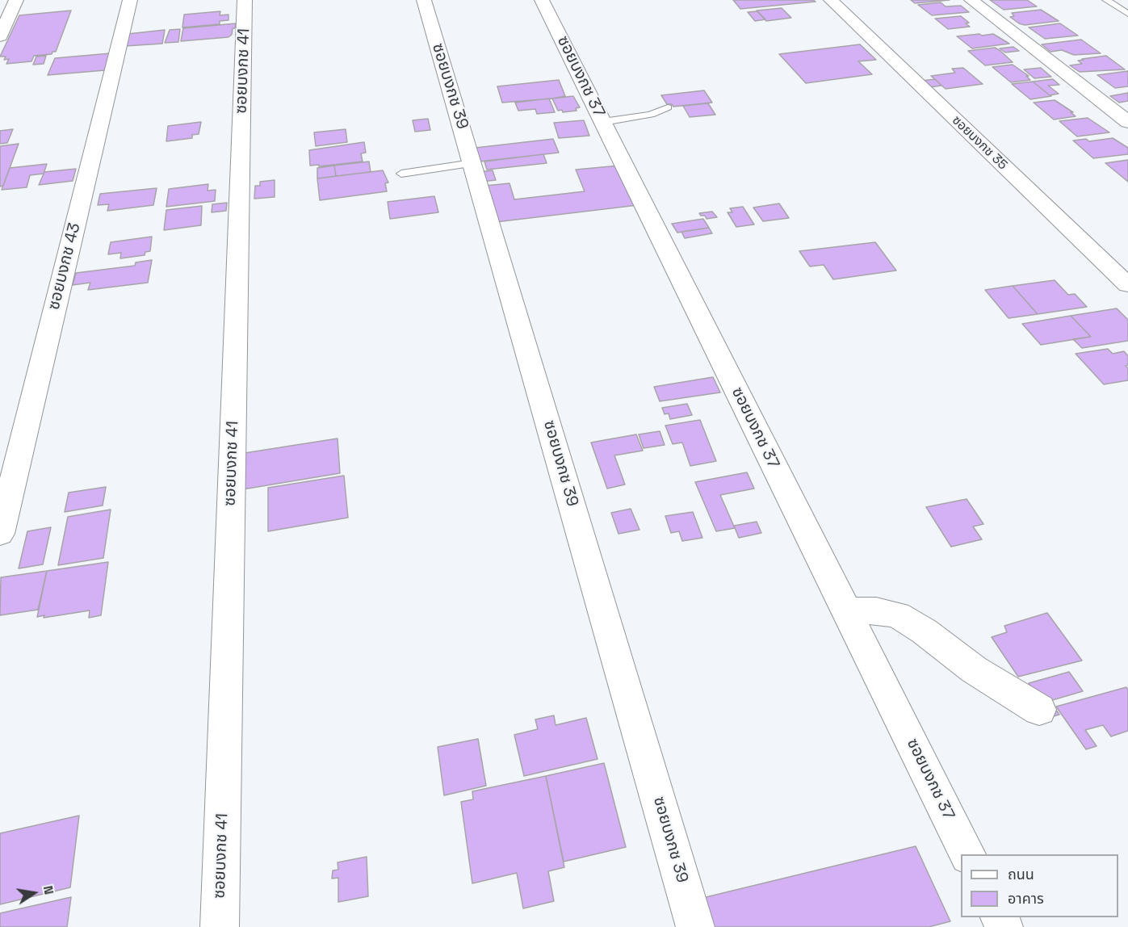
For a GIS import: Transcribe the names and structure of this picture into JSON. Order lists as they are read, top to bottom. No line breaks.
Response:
{"streets":{"street":["ซอยบงกช 41","ซอยบงกช 37","ซอยบงกช 39","ซอยบงกช 35","ซอยบงกช 43"]},"legend":["ถนน","อาคาร"],"north":"right"}
